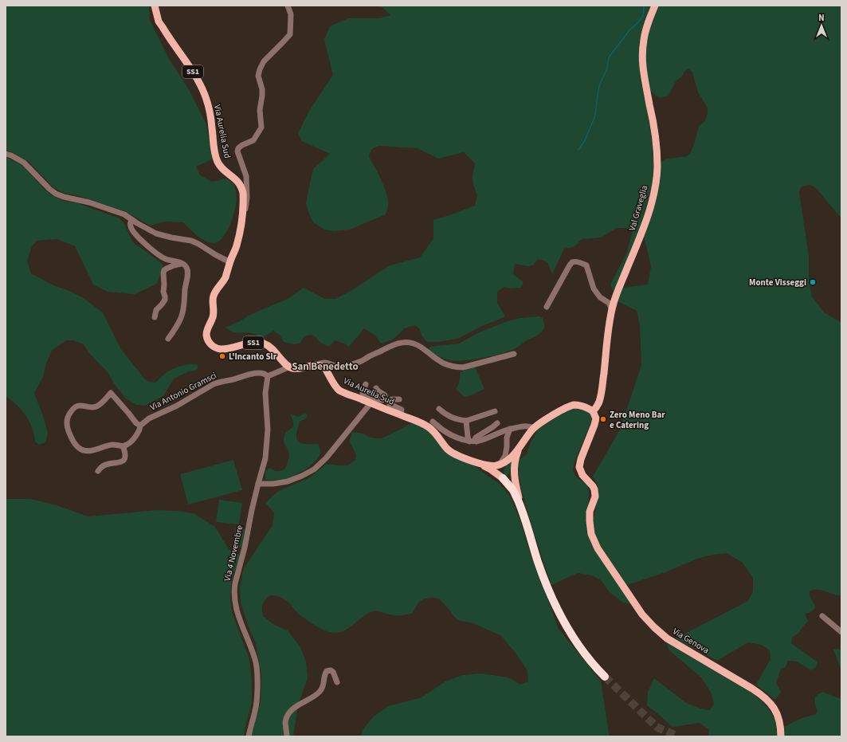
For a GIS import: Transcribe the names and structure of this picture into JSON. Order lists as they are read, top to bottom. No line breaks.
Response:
{"streets":{"main road":["SS1","Via Aurelia Sud","Val Graveglia","Via Genova"],"street":["Via Antonio Gramsci","Via 4 Novembre"]},"crossings":[["Via Aurelia Sud","Val Graveglia"],["Via Aurelia Sud","Via Genova"],["Val Graveglia","Via Genova"],["Via Antonio Gramsci","Via 4 Novembre"]],"districts":["San Benedetto"],"places":["Monte Visseggi","L'Incanto Slr","Zero Meno Bar e Catering"],"north":"top"}
